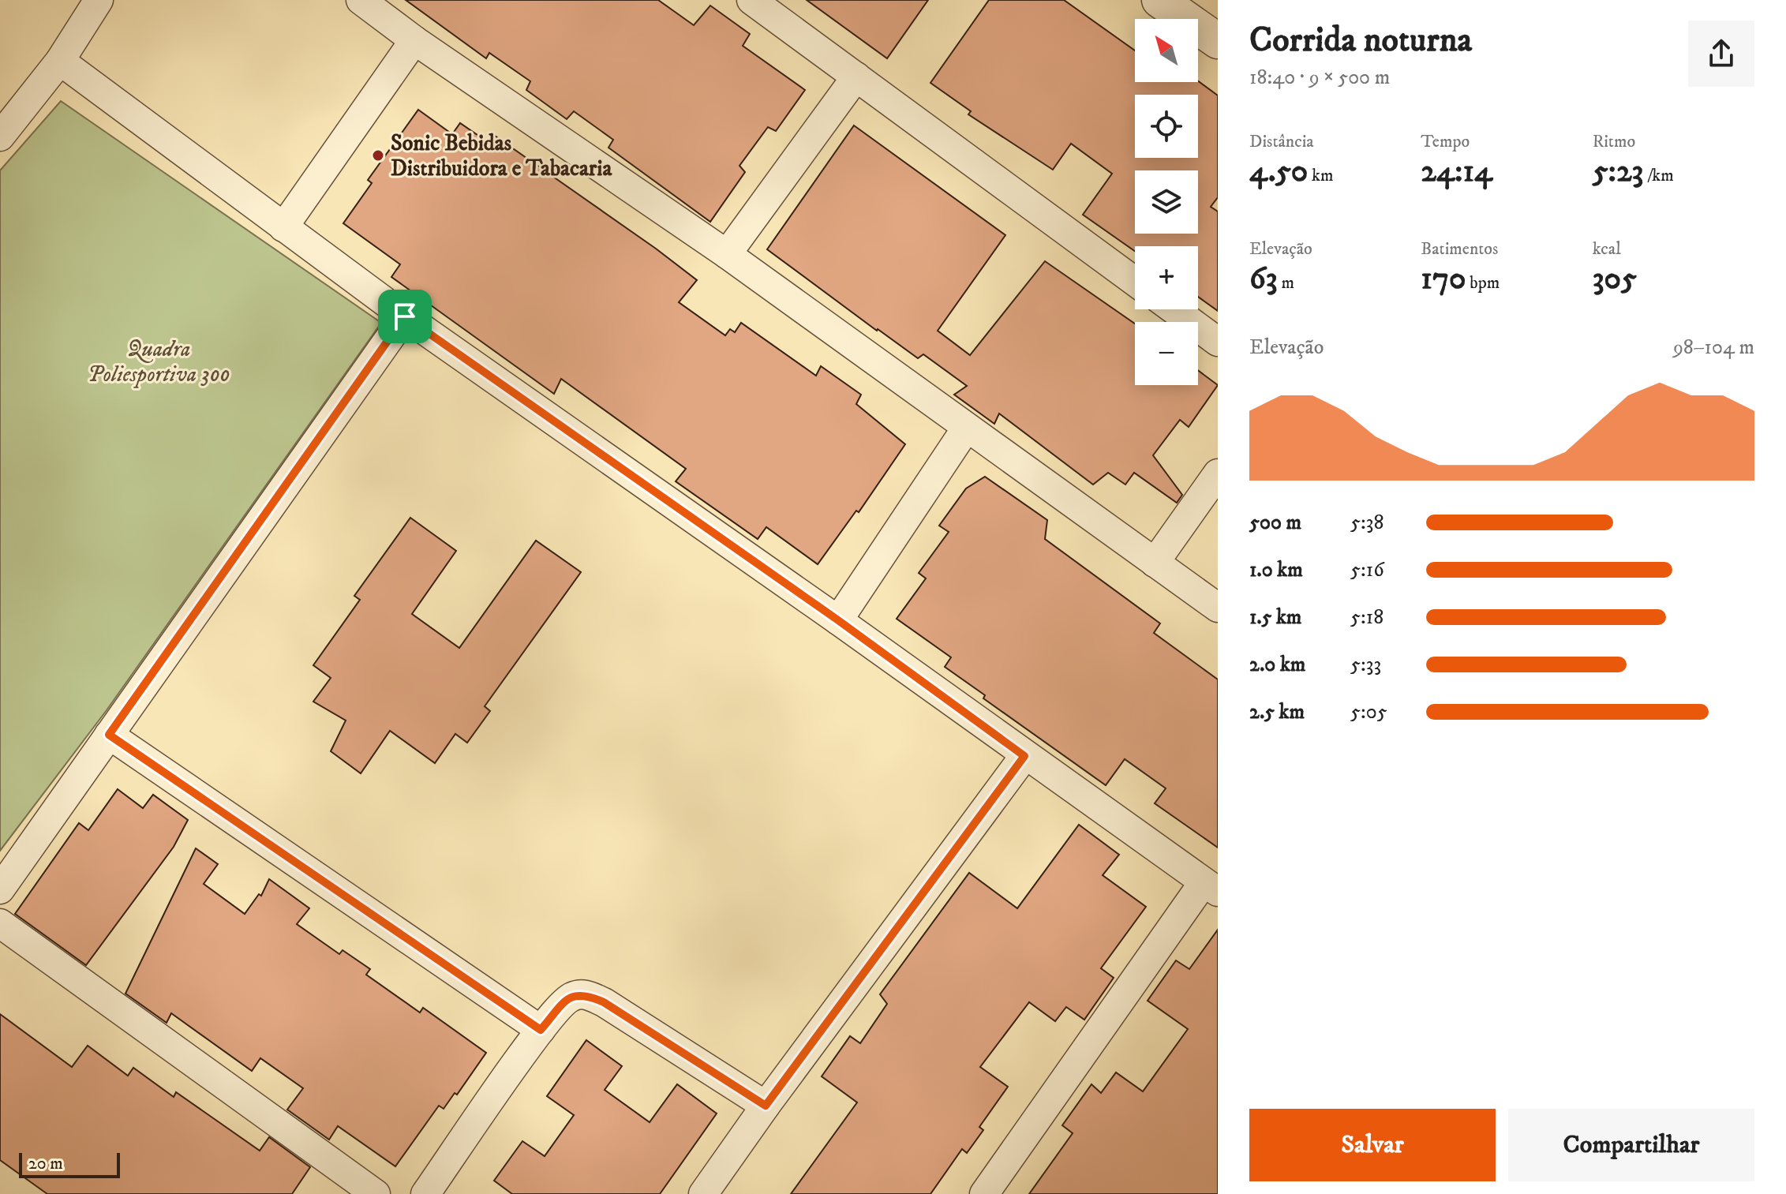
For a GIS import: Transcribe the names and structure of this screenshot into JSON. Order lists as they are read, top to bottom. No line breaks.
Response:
{"parks":["Quadra Poliesportiva 300"],"places":["Sonic Bebidas Distribuidora e Tabacaria"],"scale_bar":"20 m","north":"top left","page":{"heading":["Corrida noturna","18:40 · 9 × 500 m"],"map_buttons":["+","−"],"stats":[["Distância","4.50 km"],["Tempo","24:14"],["Ritmo","5:23 /km"],["Elevação","63 m"],["Batimentos","170 bpm"],["kcal","305"]],"chart":["Elevação","98–104 m"],"list":[{"name":"500 m","note":"5:38"},{"name":"1.0 km","note":"5:16"},{"name":"1.5 km","note":"5:18"},{"name":"2.0 km","note":"5:33"},{"name":"2.5 km","note":"5:05"}],"buttons":["Salvar","Compartilhar"],"scale":"20 m"}}
